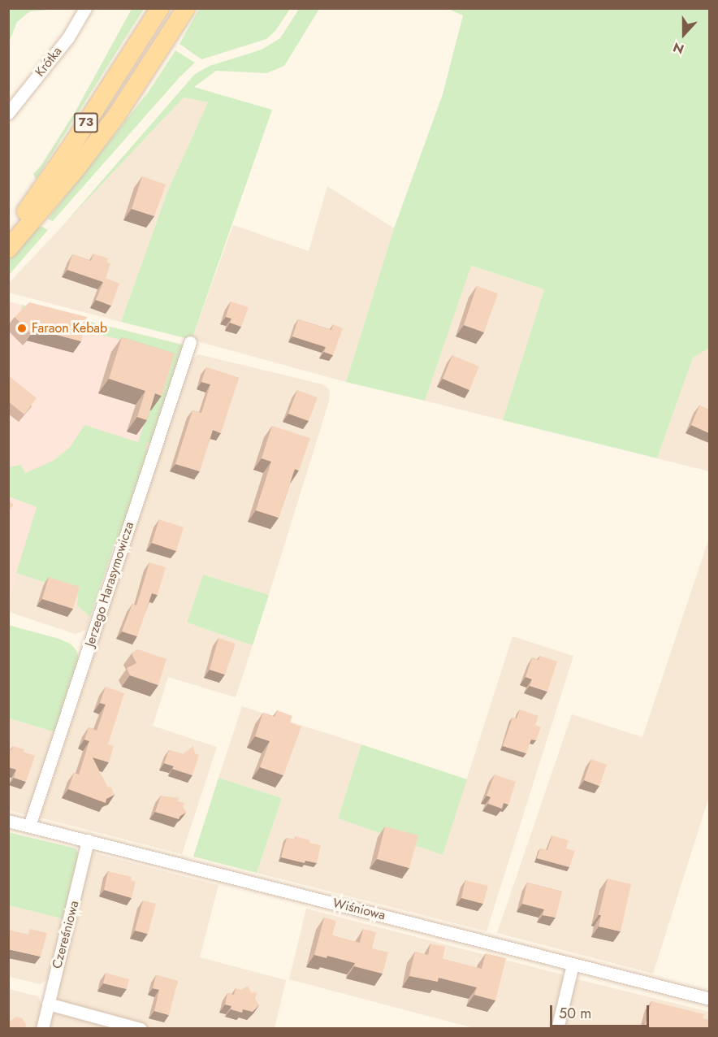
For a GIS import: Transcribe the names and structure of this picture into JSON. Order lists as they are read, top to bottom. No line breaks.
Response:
{"streets":{"main road":["73"],"street":["Krótka","Jerzego Harasymowicza","Wiśniowa","Czereśniowa"]},"crossings":[["Jerzego Harasymowicza","Wiśniowa"],["Wiśniowa","Czereśniowa"]],"places":["Faraon Kebab"],"scale_bar":"50 m","north":"bottom"}
